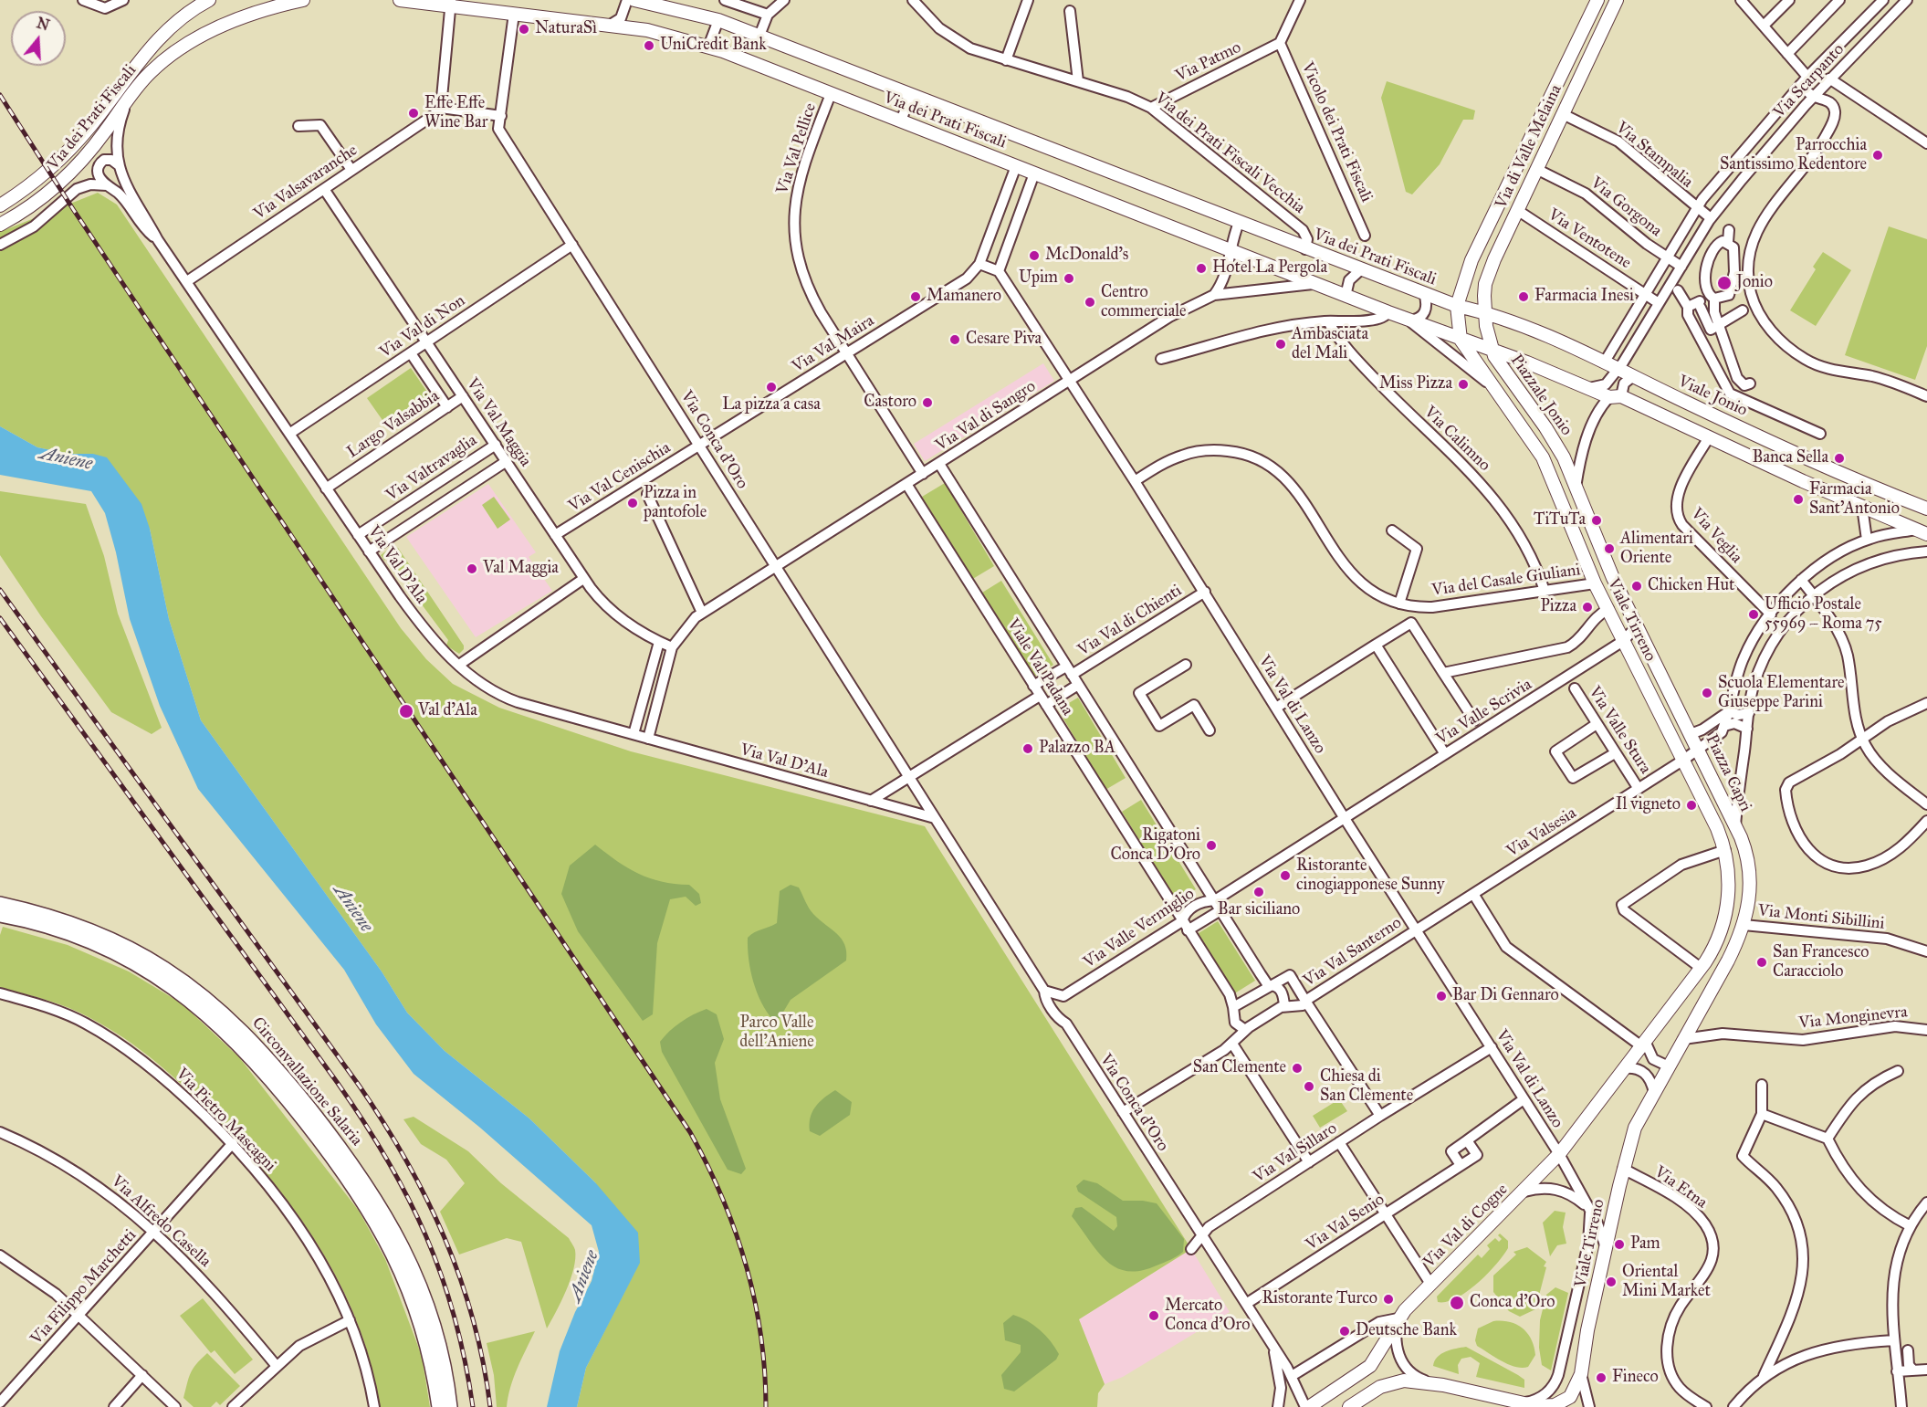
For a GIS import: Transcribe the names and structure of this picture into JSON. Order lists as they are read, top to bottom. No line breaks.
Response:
{"streets":{"highway":["Circonvallazione Salaria"],"main road":["Via dei Prati Fiscali","Via di Valle Melaina","Piazzale Jonio","Viale Jonio","Viale Tirreno","Piazza Capri","Via Val di Cogne"],"street":["Via Patmo","Via Scarpanto","Vicolo dei Prati Fiscali","Via Val Pellice","Via dei Prati Fiscali Vecchia","Via Stampalia","Via Valsavaranche","Via Gorgona","Via Ventotene","Via Val di Non","Via Val Maira","Via Val di Sangro","Via Val Maggia","Largo Valsabbia","Via Calimno","Via Conca d'Oro","Via Valtravaglia","Via Val Cenischia","Via Veglia","Via Val D'Ala","Via del Casale Giuliani","Via Val di Chienti","Viale Val Padana","Via Val di Lanzo","Via Valle Scrivia","Via Valle Stura","Via Valsesia","Via Monti Sibillini","Via Valle Vermiglio","Via Val Santerno","Via Monginevra","Via Pietro Mascagni","Via Val Sillaro","Via Etna","Via Alfredo Casella","Via Val Senio","Via Filippo Marchetti"]},"crossings":[["Via Patmo","Vicolo dei Prati Fiscali"],["Via Patmo","Via dei Prati Fiscali Vecchia"],["Via Scarpanto","Via Stampalia"],["Via Scarpanto","Via Gorgona"],["Via Scarpanto","Via Ventotene"],["Via Scarpanto","Viale Jonio"],["Via dei Prati Fiscali","Via di Valle Melaina"],["Via dei Prati Fiscali","Via Val Pellice"],["Via dei Prati Fiscali","Via dei Prati Fiscali Vecchia"],["Via dei Prati Fiscali","Via Val Maira"],["Via dei Prati Fiscali","Piazzale Jonio"],["Via dei Prati Fiscali","Via Val di Sangro"],["Via dei Prati Fiscali","Via Conca d'Oro"],["Via dei Prati Fiscali","Via Val D'Ala"],["Via di Valle Melaina","Via Stampalia"],["Via di Valle Melaina","Via Gorgona"],["Via di Valle Melaina","Via Ventotene"],["Via di Valle Melaina","Piazzale Jonio"],["Via di Valle Melaina","Viale Jonio"],["Via Val Pellice","Via Val Maira"],["Via Val Pellice","Via Val di Sangro"],["Via Valsavaranche","Via Val Maggia"],["Via Valsavaranche","Via Val D'Ala"],["Via Val di Non","Via Val Maggia"],["Via Val di Non","Via Conca d'Oro"],["Via Val di Non","Via Val D'Ala"],["Via Val Maira","Via Conca d'Oro"],["Via Val Maira","Via Val Cenischia"],["Piazzale Jonio","Viale Jonio"],["Piazzale Jonio","Viale Tirreno"],["Via Val di Sangro","Via Val Maggia"],["Via Val di Sangro","Via Conca d'Oro"],["Via Val di Sangro","Viale Val Padana"],["Via Val di Sangro","Via Val di Lanzo"],["Via Val Maggia","Largo Valsabbia"],["Via Val Maggia","Via Valtravaglia"],["Via Val Maggia","Via Val Cenischia"],["Largo Valsabbia","Via Val D'Ala"],["Via Calimno","Via del Casale Giuliani"],["Via Conca d'Oro","Via Val Cenischia"],["Via Conca d'Oro","Via Val D'Ala"],["Via Conca d'Oro","Via Val Sillaro"],["Via Conca d'Oro","Via Val Senio"],["Via Conca d'Oro","Via Val di Cogne"],["Via Valtravaglia","Via Val D'Ala"],["Via del Casale Giuliani","Viale Tirreno"],["Via del Casale Giuliani","Via Val di Lanzo"],["Viale Tirreno","Via Val di Lanzo"],["Viale Tirreno","Via Valle Scrivia"],["Viale Tirreno","Piazza Capri"],["Viale Tirreno","Via Valsesia"],["Viale Tirreno","Via Monti Sibillini"],["Viale Tirreno","Via Monginevra"],["Viale Tirreno","Via Etna"],["Via Val di Chienti","Viale Val Padana"],["Via Val di Chienti","Via Val di Lanzo"],["Viale Val Padana","Via Valle Vermiglio"],["Viale Val Padana","Via Val Santerno"],["Via Val di Lanzo","Via Valle Scrivia"],["Via Val di Lanzo","Via Valsesia"],["Via Val di Lanzo","Via Valle Vermiglio"],["Via Val di Lanzo","Via Val Santerno"],["Via Val di Lanzo","Via Val Sillaro"],["Via Valle Scrivia","Via Valle Vermiglio"],["Via Valle Stura","Via Valsesia"],["Piazza Capri","Via Valsesia"],["Via Valsesia","Via Val Santerno"],["Via Pietro Mascagni","Via Filippo Marchetti"],["Via Alfredo Casella","Via Filippo Marchetti"]],"water":["Aniene"],"parks":["Parco Valle dell'Aniene"],"places":["NaturaSì","UniCredit Bank","Effe Effe Wine Bar","Parrocchia Santissimo Redentore","McDonald's","Hotel La Pergola","Upim","Jonio","Mamanero","Farmacia Inesi","Centro commerciale","Cesare Piva","Ambasciata del Mali","Miss Pizza","La pizza a casa","Castoro","Banca Sella","Farmacia Sant'Antonio","Pizza in pantofole","TiTuTa","Alimentari Oriente","Val Maggia","Chicken Hut","Pizza","Ufficio Postale 55969 – Roma 75","Scuola Elementare Giuseppe Parini","Val d’Ala","Palazzo BA","Il vigneto","Rigatoni Conca D'Oro","Ristorante cinogiapponese Sunny","Bar siciliano","San Francesco Caracciolo","Bar Di Gennaro","San Clemente","Chiesa di San Clemente","Pam","Oriental Mini Market","Ristorante Turco","Conca d'Oro","Mercato Conca d'Oro","Deutsche Bank","Fineco"],"north":"top"}
